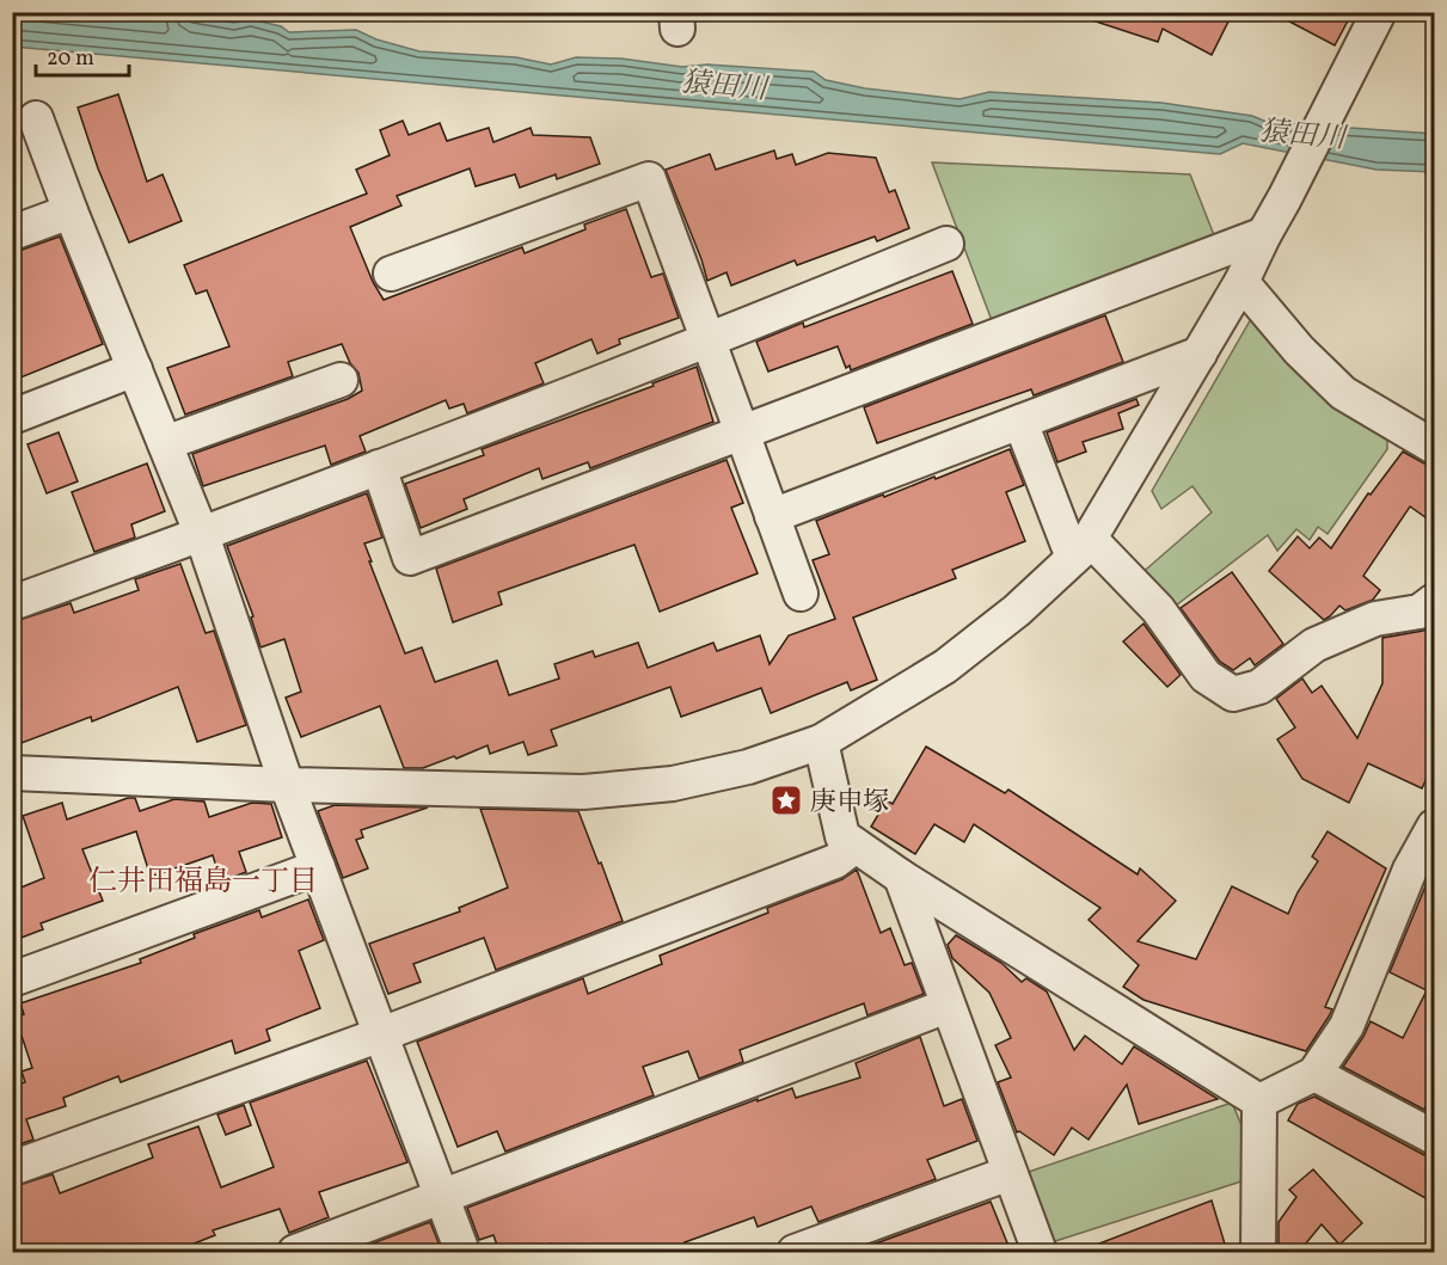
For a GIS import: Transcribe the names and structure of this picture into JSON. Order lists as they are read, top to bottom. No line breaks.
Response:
{"districts":["仁井田福島一丁目"],"water":["猿田川"],"places":{"place":["庚申塚"]},"scale_bar":"20 m"}
